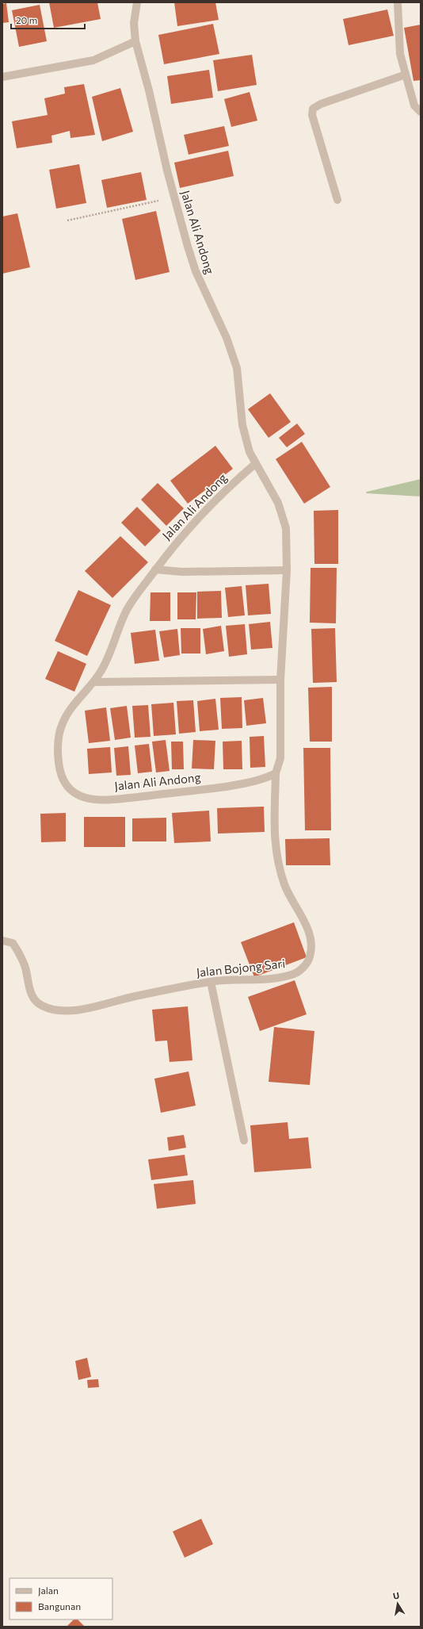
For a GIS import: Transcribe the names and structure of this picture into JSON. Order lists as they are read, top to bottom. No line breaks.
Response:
{"streets":{"street":["Jalan Ali Andong","Jalan Bojong Sari"]},"crossings":[["Jalan Ali Andong","Jalan Bojong Sari"]],"legend":["Jalan","Bangunan"],"scale_bar":"20 m","north":"top"}
